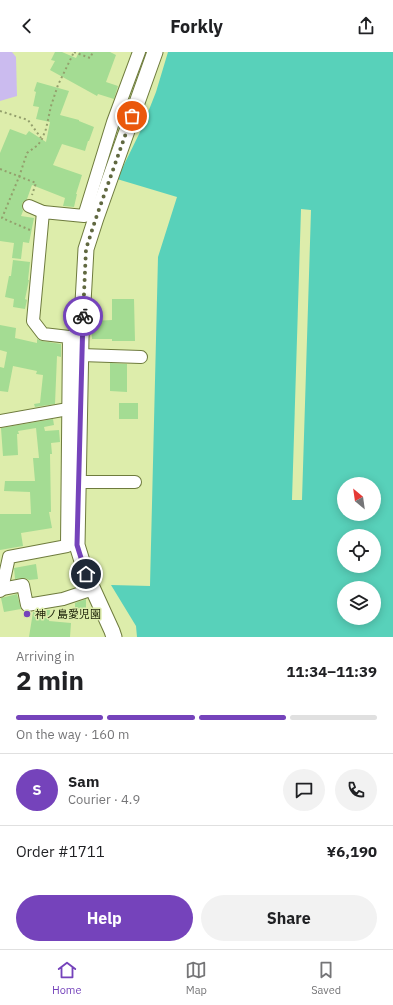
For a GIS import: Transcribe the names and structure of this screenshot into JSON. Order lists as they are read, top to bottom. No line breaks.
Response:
{"places":["神ノ島愛児園"],"north":"top left","page":{"header":"Forkly","heading":["2 min","Arriving in","11:34–11:39"],"panel":["Sam","Courier · 4.9","Order #1711","¥6,190"],"bar":"On the way · 160 m","round":"S","buttons":["Help","Share"],"tabs":["Home","Map","Saved"]}}
